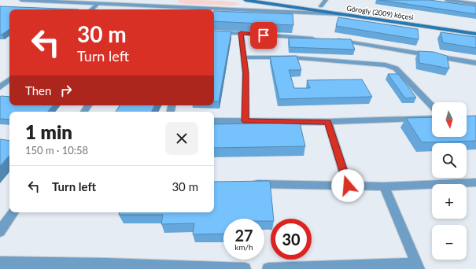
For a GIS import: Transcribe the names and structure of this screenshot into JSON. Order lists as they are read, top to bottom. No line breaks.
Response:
{"streets":{"main road":["Görogly (2009) köçesi"]},"north":"bottom","page":{"turn":["30 m","Turn left"],"then":"Then","map_buttons":["+","−"],"heading":["1 min","150 m · 10:58"],"list":[{"name":"Turn left","value":"30 m"}],"speed":"27 km/h","limit":"30"}}
